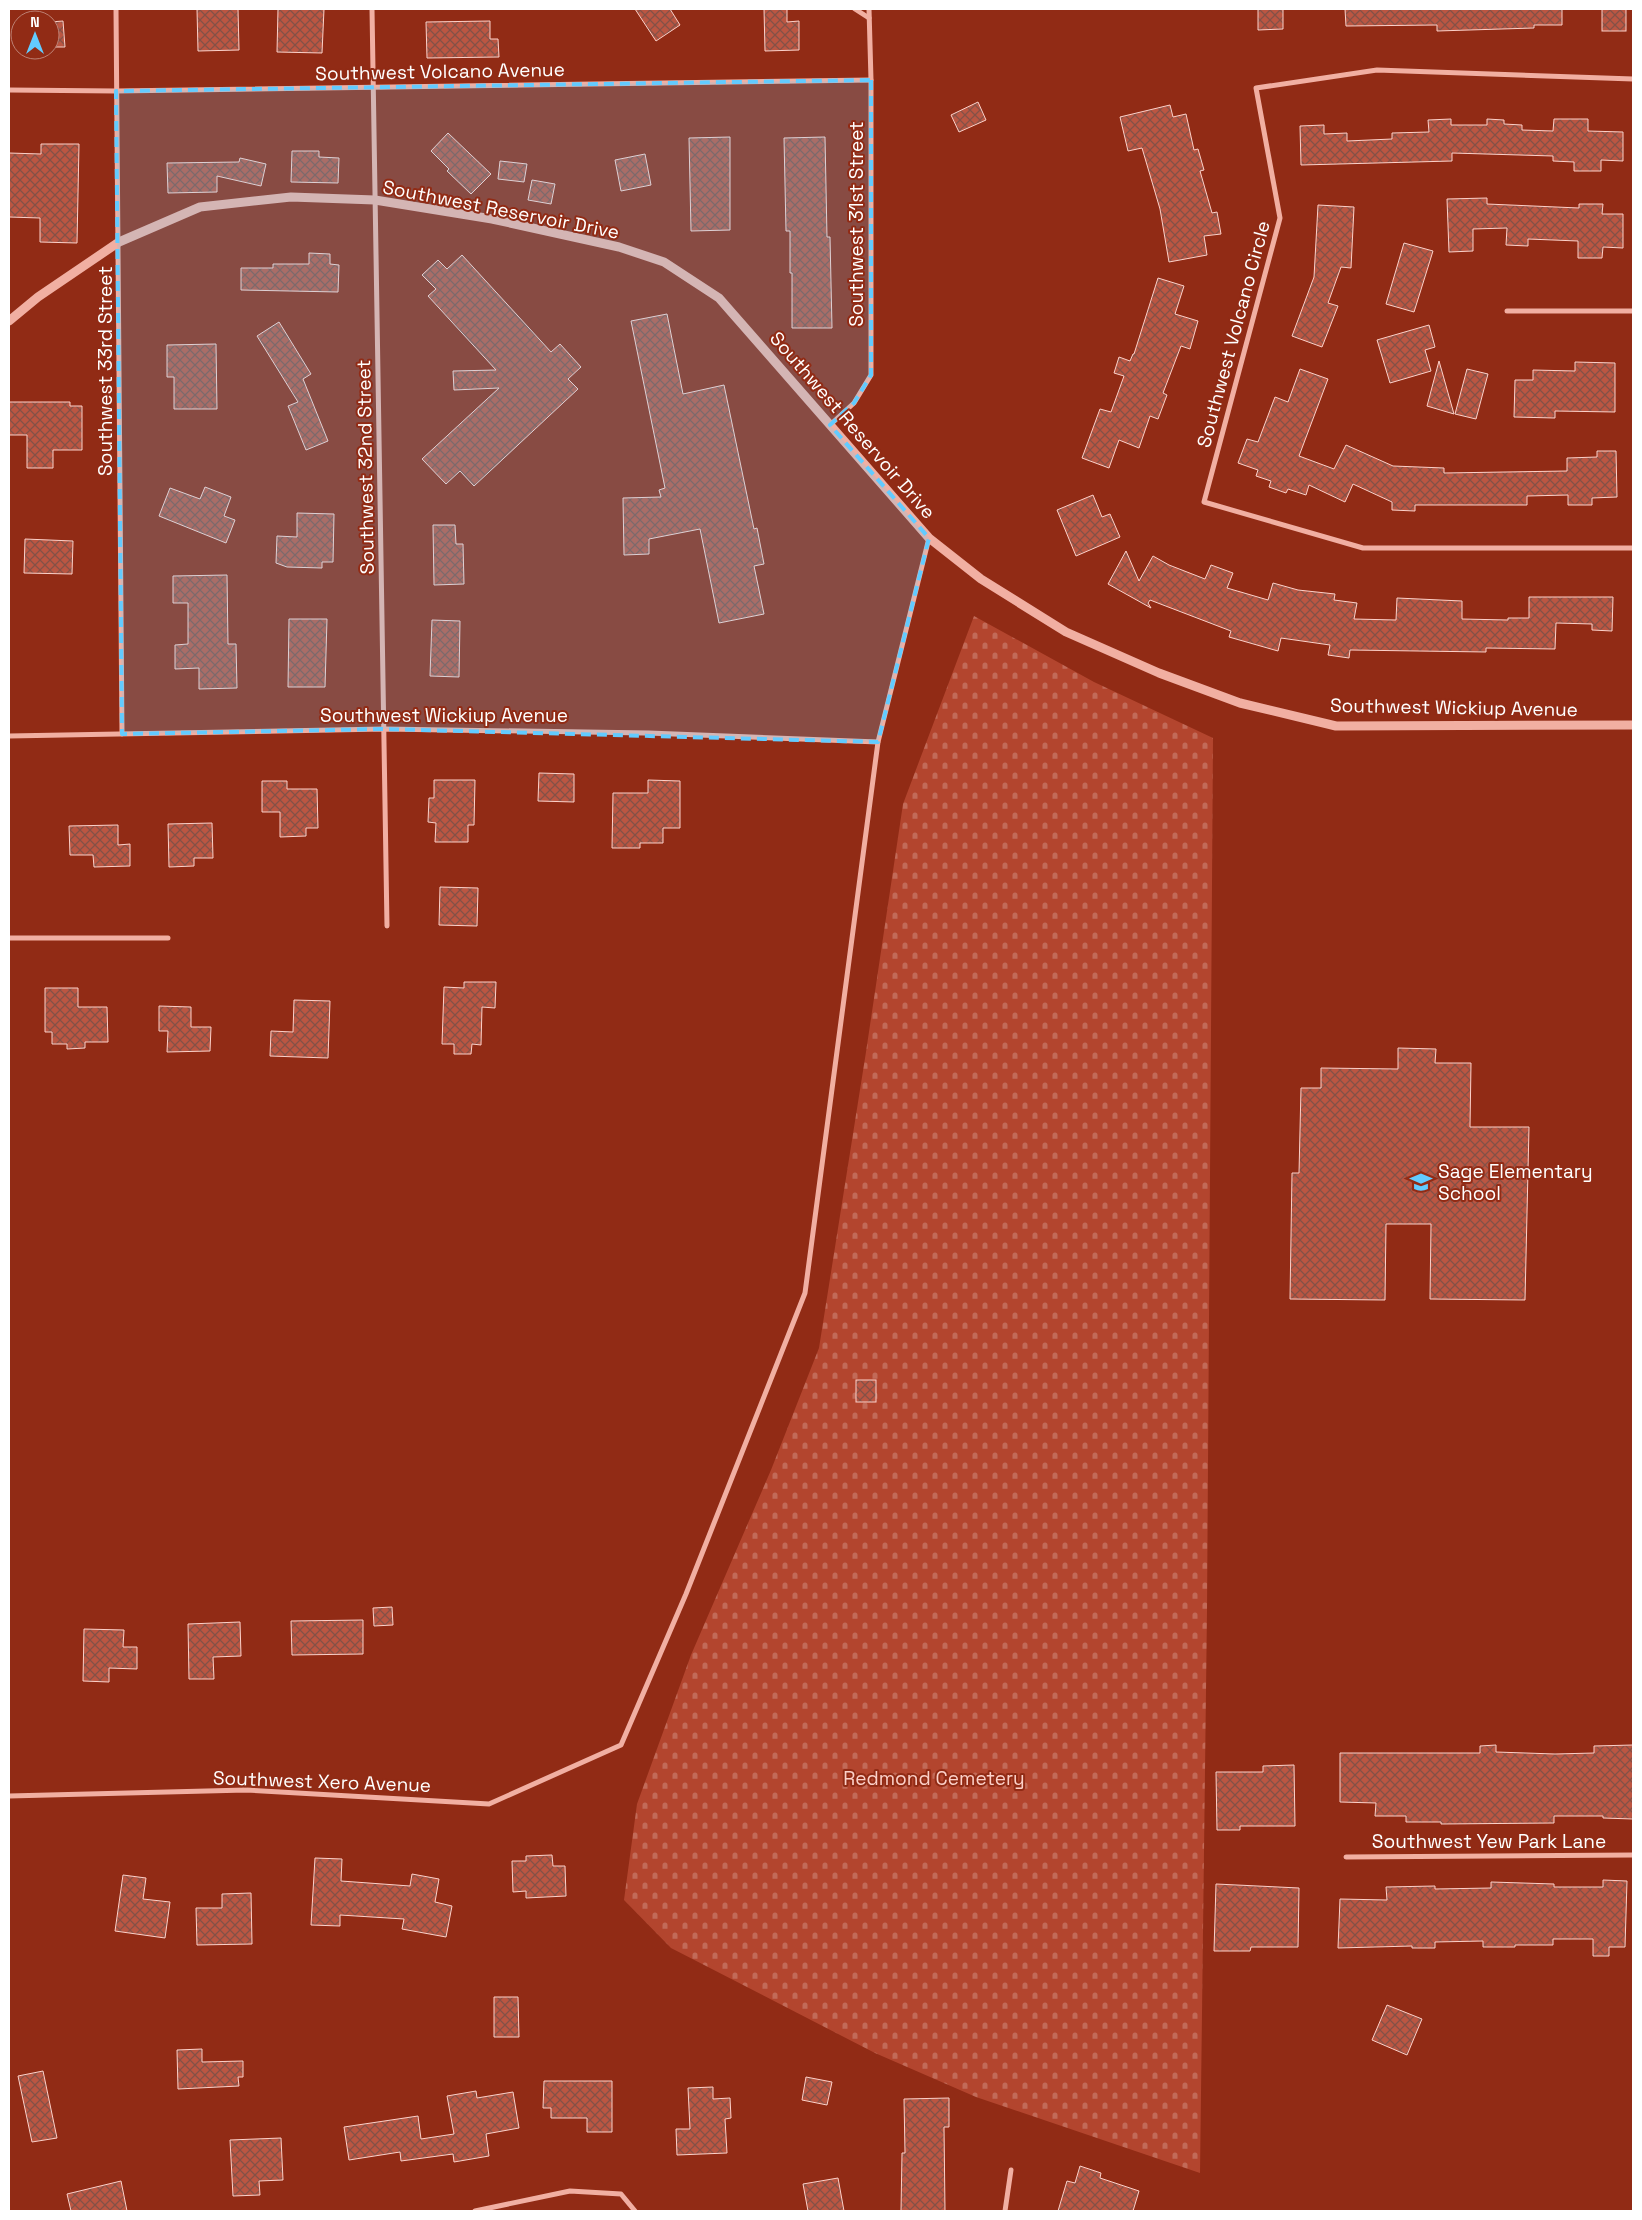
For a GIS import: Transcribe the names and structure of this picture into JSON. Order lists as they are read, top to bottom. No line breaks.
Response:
{"streets":{"street":["Southwest Volcano Avenue","Southwest Reservoir Drive","Southwest 31st Street","Southwest Volcano Circle","Southwest 33rd Street","Southwest 32nd Street","Southwest Wickiup Avenue","Southwest Xero Avenue","Southwest Yew Park Lane"]},"crossings":[["Southwest Volcano Avenue","Southwest 31st Street"],["Southwest Volcano Avenue","Southwest 33rd Street"],["Southwest Volcano Avenue","Southwest 32nd Street"],["Southwest Reservoir Drive","Southwest 31st Street"],["Southwest Reservoir Drive","Southwest 33rd Street"],["Southwest Reservoir Drive","Southwest 32nd Street"],["Southwest Reservoir Drive","Southwest Wickiup Avenue"],["Southwest 33rd Street","Southwest Wickiup Avenue"],["Southwest 32nd Street","Southwest Wickiup Avenue"],["Southwest Wickiup Avenue","Southwest Xero Avenue"]],"parks":["Redmond Cemetery"],"places":{"school or university":["Sage Elementary School"]},"north":"top"}
